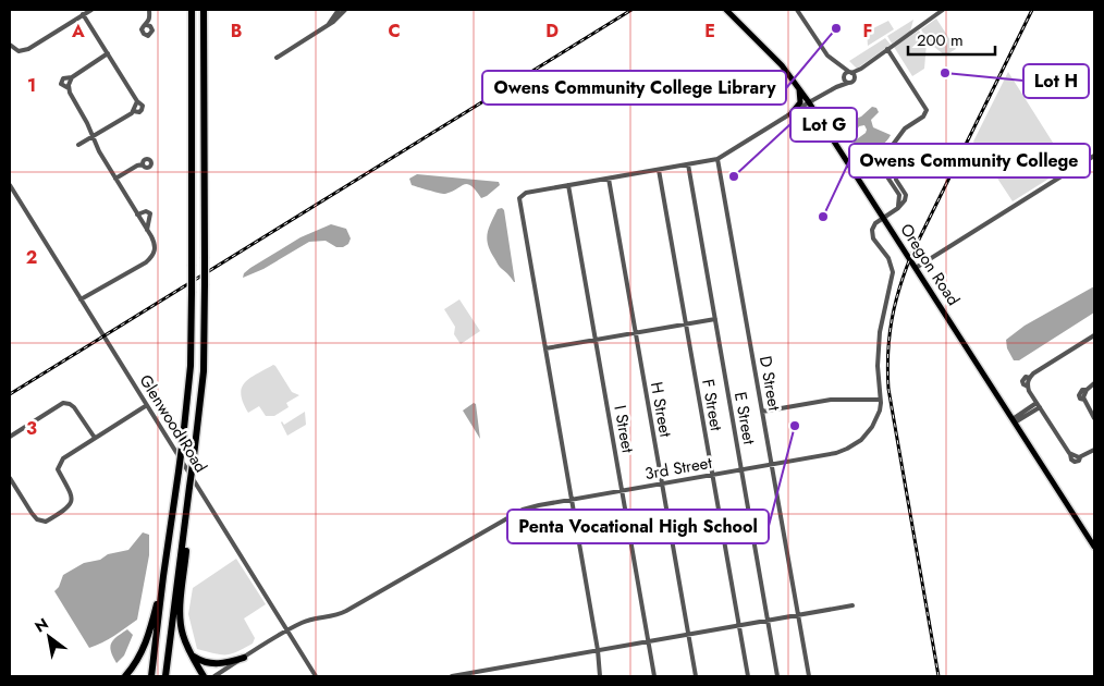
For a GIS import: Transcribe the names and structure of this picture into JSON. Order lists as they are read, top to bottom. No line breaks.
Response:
{"streets":{"main road":["Oregon Road"],"street":["D Street","F Street","H Street","E Street","Glenwood Road","I Street","3rd Street"]},"crossings":[["Oregon Road","3rd Street"],["D Street","3rd Street"],["F Street","3rd Street"],["H Street","3rd Street"],["E Street","3rd Street"],["Glenwood Road","3rd Street"],["I Street","3rd Street"]],"places":["Owens Community College Library","Lot H","Lot G","Owens Community College","Penta Vocational High School"],"scale_bar":"200 m","north":"top left","grid":{"columns":["A","B","C","D","E","F"],"rows":["1","2","3"]}}
